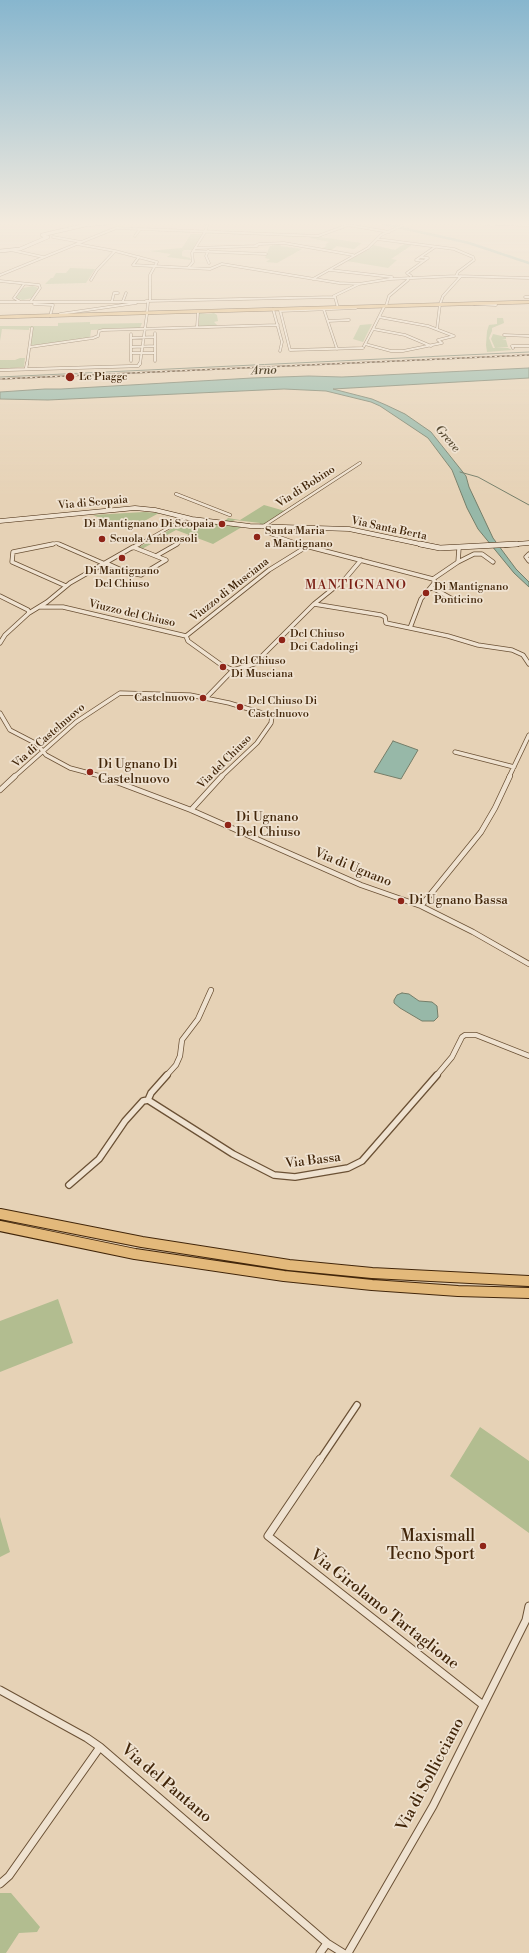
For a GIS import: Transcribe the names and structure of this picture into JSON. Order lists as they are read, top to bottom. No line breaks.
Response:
{"streets":{"street":["Via di Bobino","Via di Scopaia","Via Santa Berta","Viuzzo di Musciana","Viuzzo del Chiuso","Via di Castelnuovo","Via del Chiuso","Via di Ugnano","Via Bassa","Via Girolamo Tartaglione","Via di Sollicciano","Via del Pantano"]},"crossings":[["Via di Bobino","Via di Scopaia"],["Via di Bobino","Via Santa Berta"],["Via di Scopaia","Via Santa Berta"],["Viuzzo di Musciana","Viuzzo del Chiuso"],["Via di Castelnuovo","Via del Chiuso"],["Via di Castelnuovo","Via di Ugnano"],["Via del Chiuso","Via di Ugnano"],["Via Girolamo Tartaglione","Via di Sollicciano"]],"districts":["MANTIGNANO"],"water":["Arno","Greve"],"places":["Le Piagge","Di Mantignano Di Scopaia","Santa Maria a Mantignano","Scuola Ambrosoli","Di Mantignano Del Chiuso","Di Mantignano Ponticino","Del Chiuso Dei Cadolingi","Del Chiuso Di Musciana","Castelnuovo","Del Chiuso Di Castelnuovo","Di Ugnano Di Castelnuovo","Di Ugnano Del Chiuso","Di Ugnano Bassa","Maxismall Tecno Sport"]}
